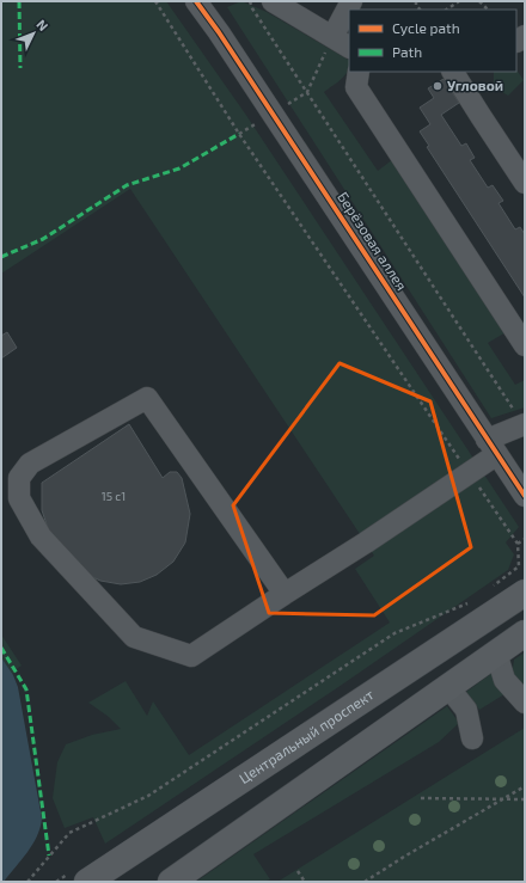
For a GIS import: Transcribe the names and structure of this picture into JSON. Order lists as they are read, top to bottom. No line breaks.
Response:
{"streets":{"main road":["Центральный проспект"],"street":["Берёзовая аллея"]},"places":["Угловой"],"house_numbers":["15 с1"],"legend":["Cycle path","Path"],"north":"top right"}
